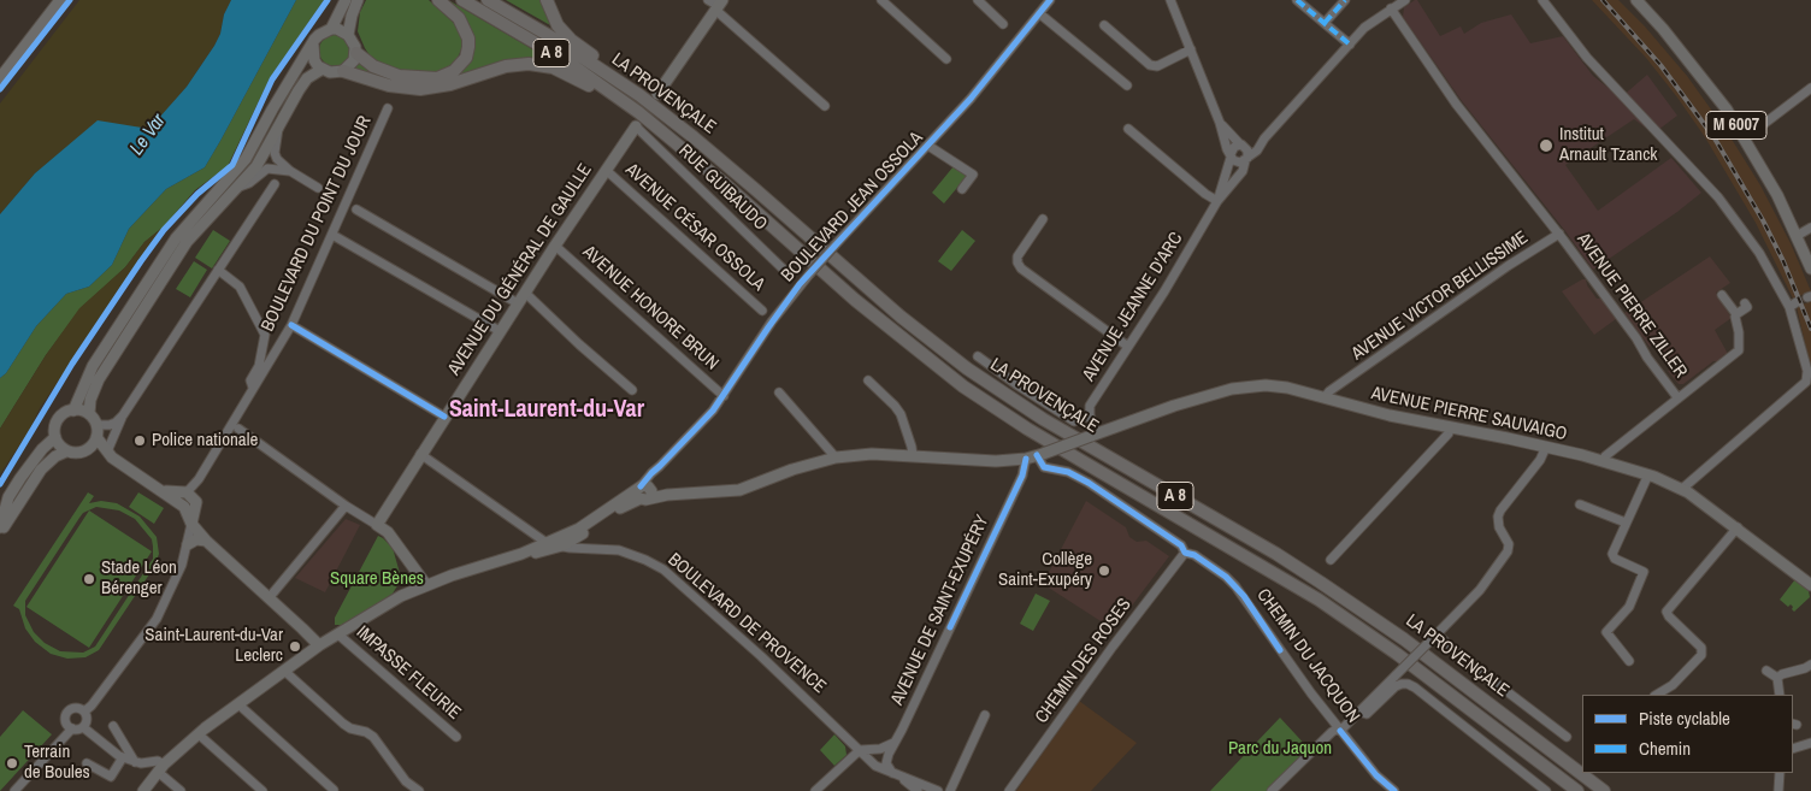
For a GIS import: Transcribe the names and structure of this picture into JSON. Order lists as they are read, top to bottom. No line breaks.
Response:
{"streets":{"highway":["A 8","LA PROVENÇALE"],"main road":["M 6007","AVENUE DU GÉNÉRAL DE GAULLE","AVENUE PIERRE SAUVAIGO"],"street":["RUE GUIBAUDO","BOULEVARD JEAN OSSOLA","BOULEVARD DU POINT DU JOUR","AVENUE CÉSAR OSSOLA","AVENUE VICTOR BELLISSIME","AVENUE PIERRE ZILLER","AVENUE JEANNE D'ARC","AVENUE HONORE BRUN","AVENUE DE SAINT-EXUPÉRY","BOULEVARD DE PROVENCE","CHEMIN DU JACQUON","CHEMIN DES ROSES","IMPASSE FLEURIE"]},"crossings":[["RUE GUIBAUDO","AVENUE DU GÉNÉRAL DE GAULLE"],["BOULEVARD JEAN OSSOLA","AVENUE HONORE BRUN"],["BOULEVARD JEAN OSSOLA","AVENUE PIERRE SAUVAIGO"],["AVENUE CÉSAR OSSOLA","AVENUE DU GÉNÉRAL DE GAULLE"],["AVENUE DU GÉNÉRAL DE GAULLE","AVENUE HONORE BRUN"],["AVENUE VICTOR BELLISSIME","AVENUE PIERRE ZILLER"],["AVENUE VICTOR BELLISSIME","AVENUE PIERRE SAUVAIGO"],["AVENUE PIERRE ZILLER","AVENUE JEANNE D'ARC"],["AVENUE PIERRE ZILLER","AVENUE PIERRE SAUVAIGO"],["AVENUE PIERRE SAUVAIGO","AVENUE DE SAINT-EXUPÉRY"],["AVENUE PIERRE SAUVAIGO","CHEMIN DU JACQUON"],["AVENUE DE SAINT-EXUPÉRY","BOULEVARD DE PROVENCE"],["CHEMIN DU JACQUON","CHEMIN DES ROSES"]],"districts":["Saint-Laurent-du-Var"],"water":["Le Var"],"parks":["Square Bènes","Parc du Jaquon"],"places":["Institut Arnault Tzanck","Police nationale","Collège Saint-Exupéry","Stade Léon Bérenger","Saint-Laurent-du-Var Leclerc","Terrain de Boules"],"legend":["Piste cyclable","Chemin"]}
